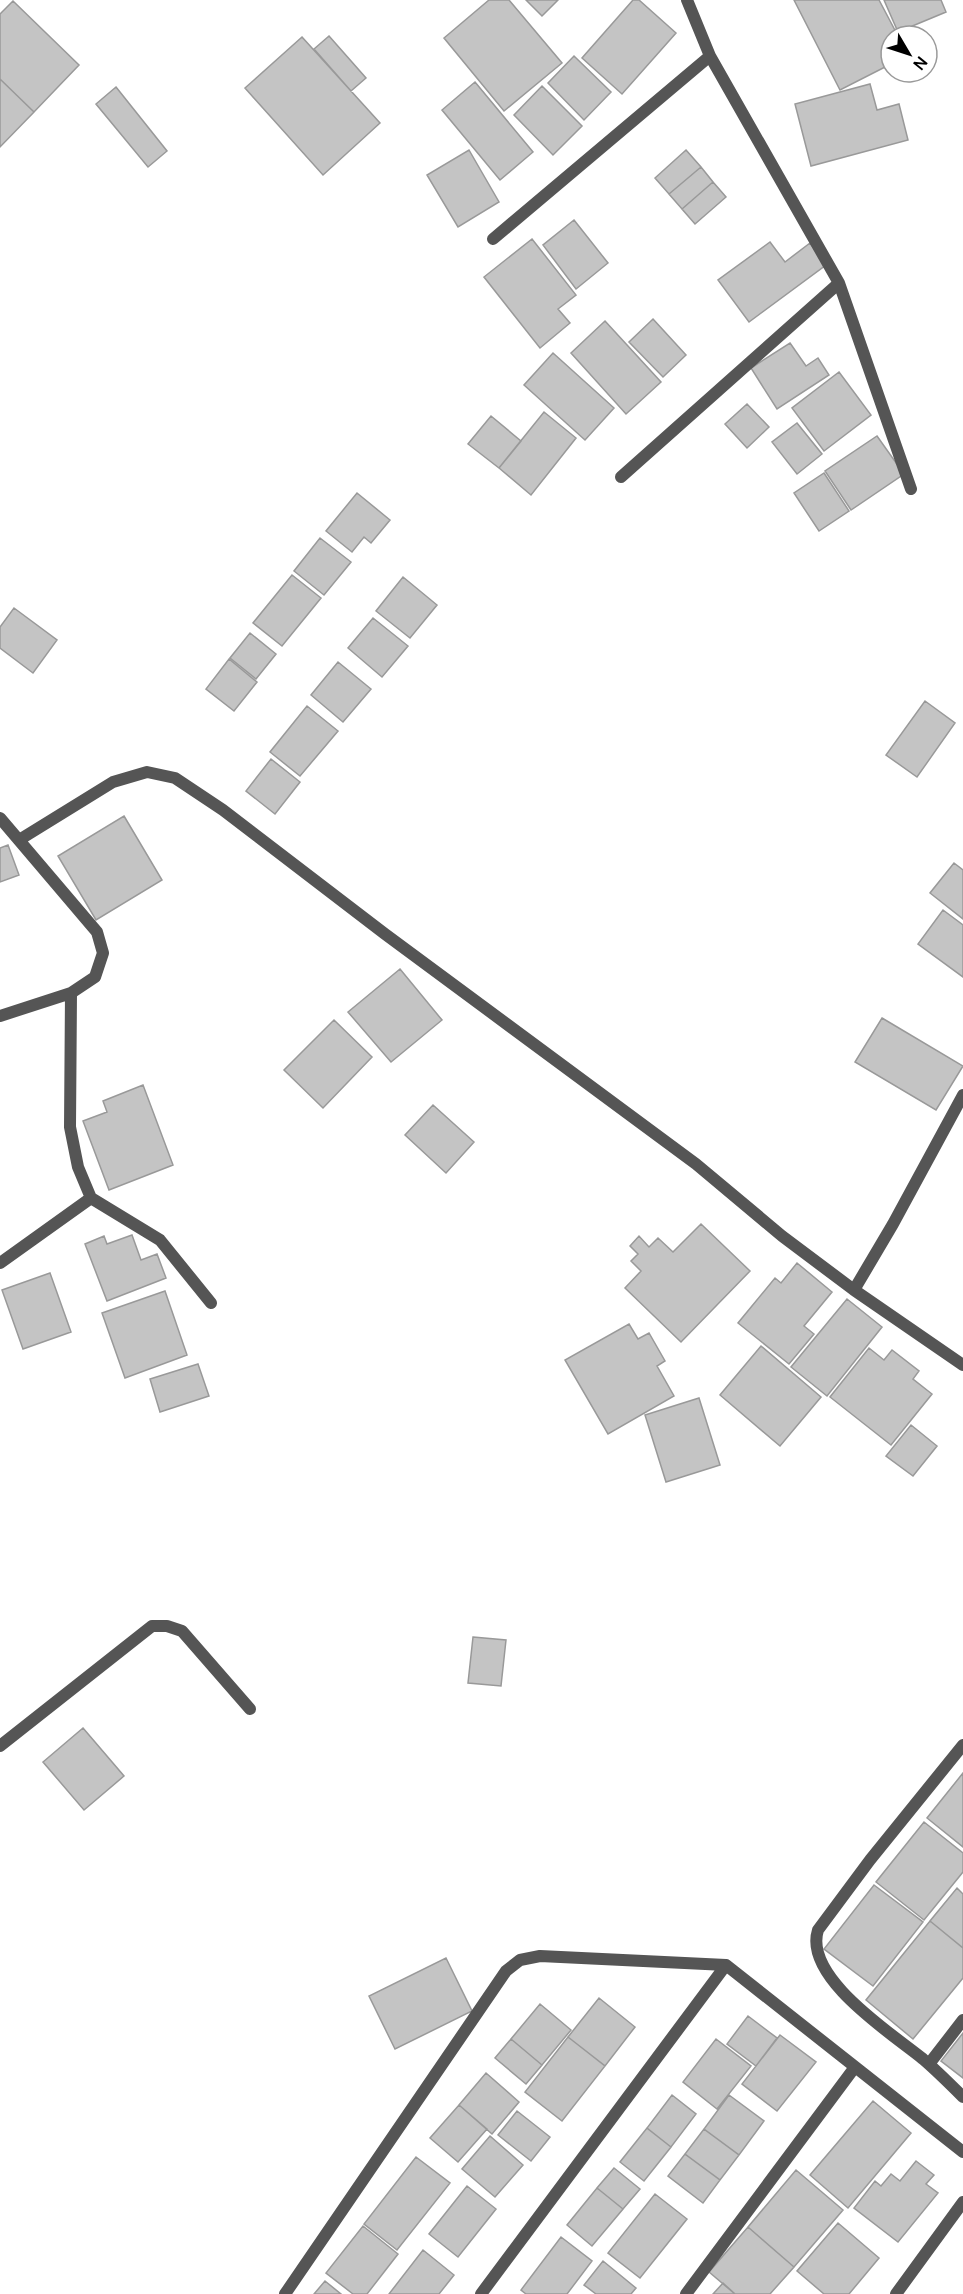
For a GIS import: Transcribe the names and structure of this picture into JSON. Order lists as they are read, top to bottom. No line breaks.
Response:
{"north":"bottom right"}
